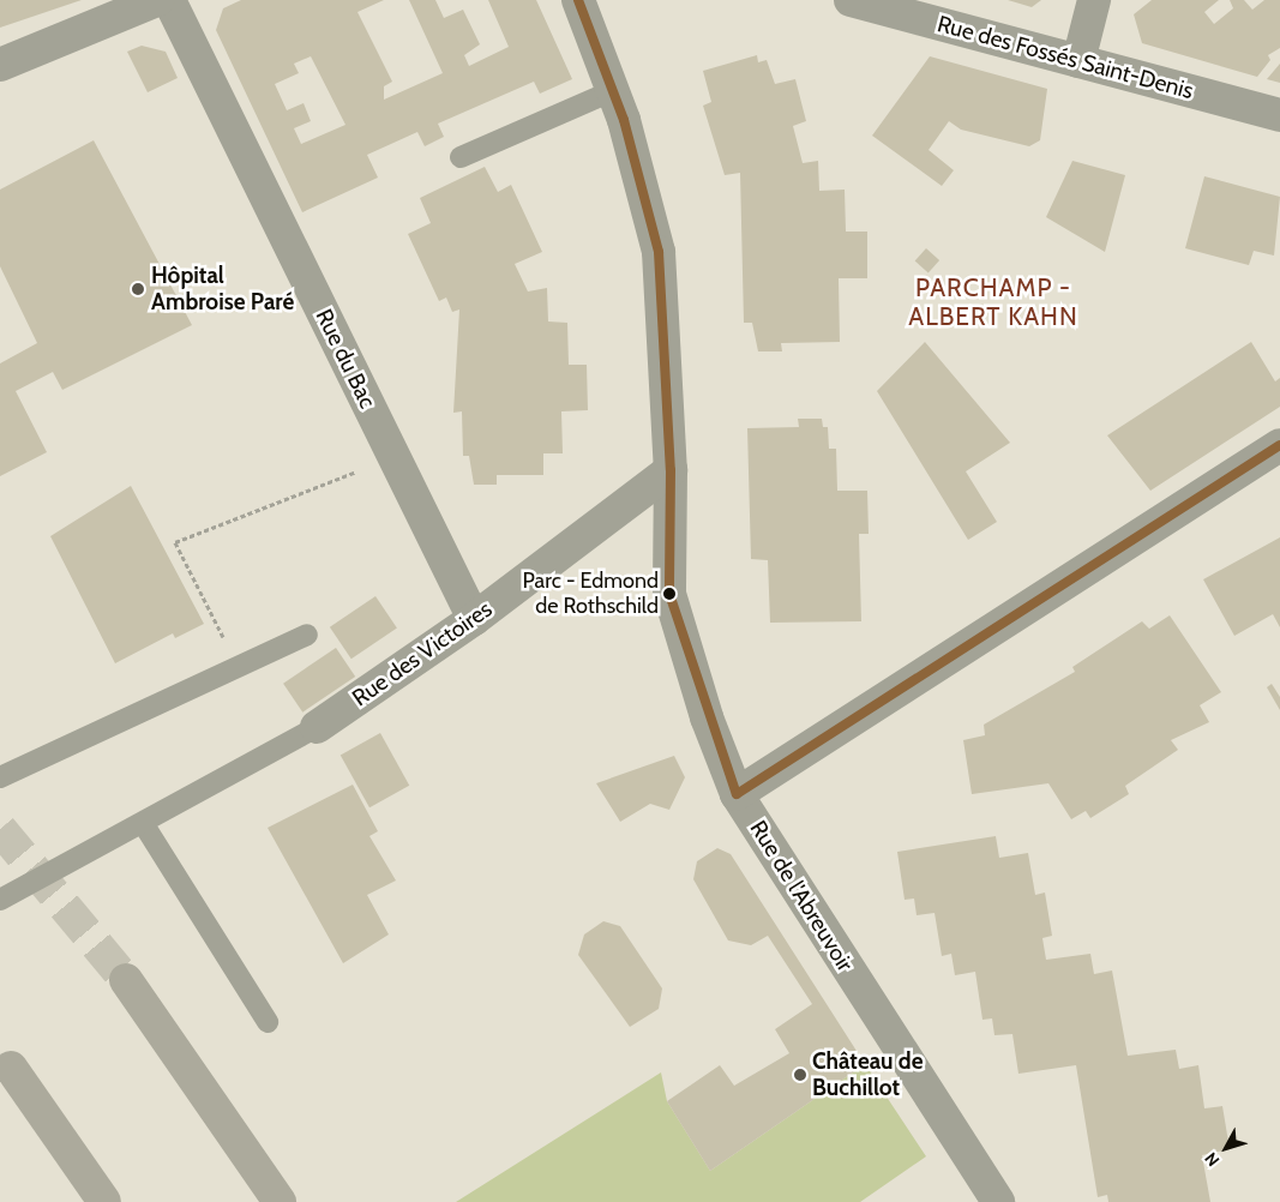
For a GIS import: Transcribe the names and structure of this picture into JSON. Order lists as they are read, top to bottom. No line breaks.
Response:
{"streets":{"street":["Rue des Fossés Saint-Denis","Rue du Bac","Rue des Victoires","Rue de l'Abreuvoir"]},"crossings":[["Rue du Bac","Rue des Victoires"],["Rue des Victoires","Rue de l'Abreuvoir"]],"districts":["PARCHAMP - ALBERT KAHN"],"places":["Hôpital Ambroise Paré","Parc - Edmond de Rothschild","Château de Buchillot"],"north":"bottom left"}
